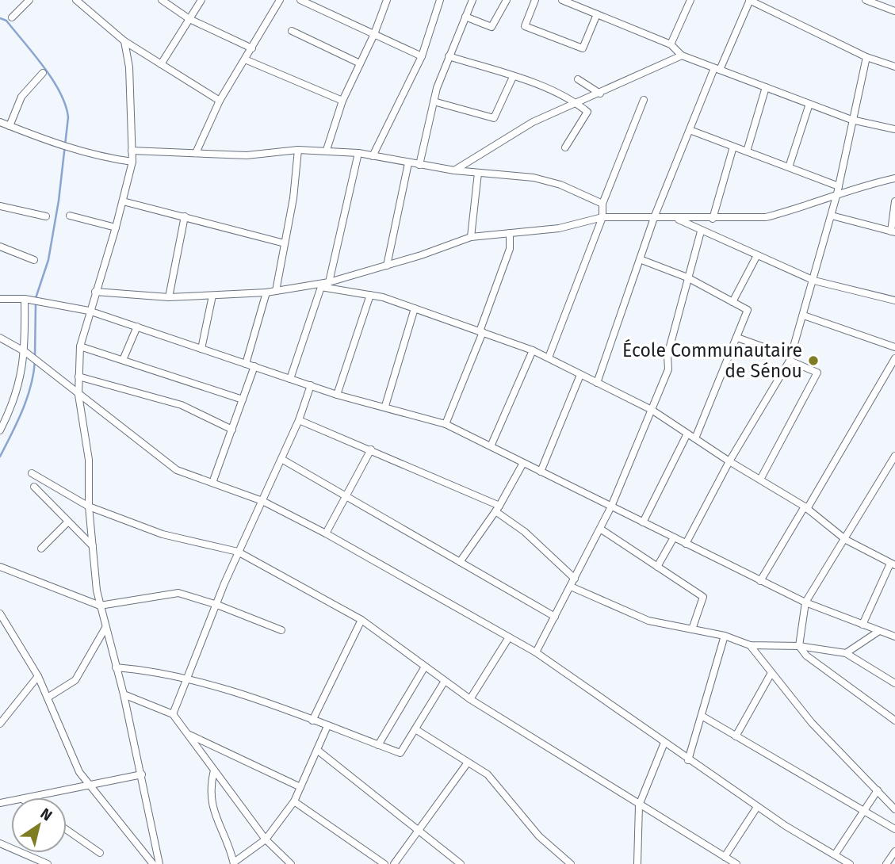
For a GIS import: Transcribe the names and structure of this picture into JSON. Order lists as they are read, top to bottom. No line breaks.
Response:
{"places":["École Communautaire de Sénou"],"north":"top right"}
